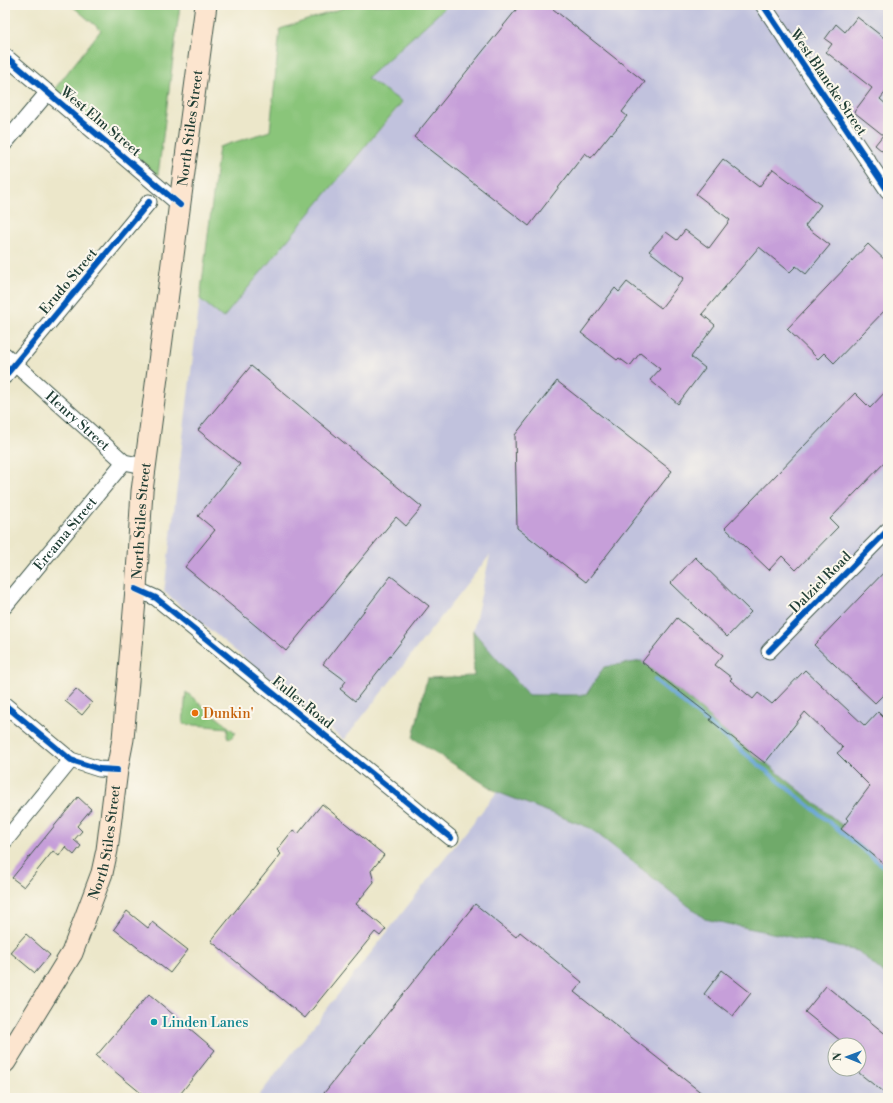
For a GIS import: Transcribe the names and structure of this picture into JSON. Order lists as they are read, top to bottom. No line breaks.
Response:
{"streets":{"main road":["North Stiles Street"],"street":["West Blancke Street","West Elm Street","Erudo Street","Henry Street","Ercama Street","Dalziel Road","Fuller Road"]},"crossings":[["West Elm Street","North Stiles Street"],["North Stiles Street","Henry Street"],["North Stiles Street","Fuller Road"],["Erudo Street","Henry Street"],["Henry Street","Ercama Street"]],"places":["Dunkin'","Linden Lanes"],"north":"left"}
